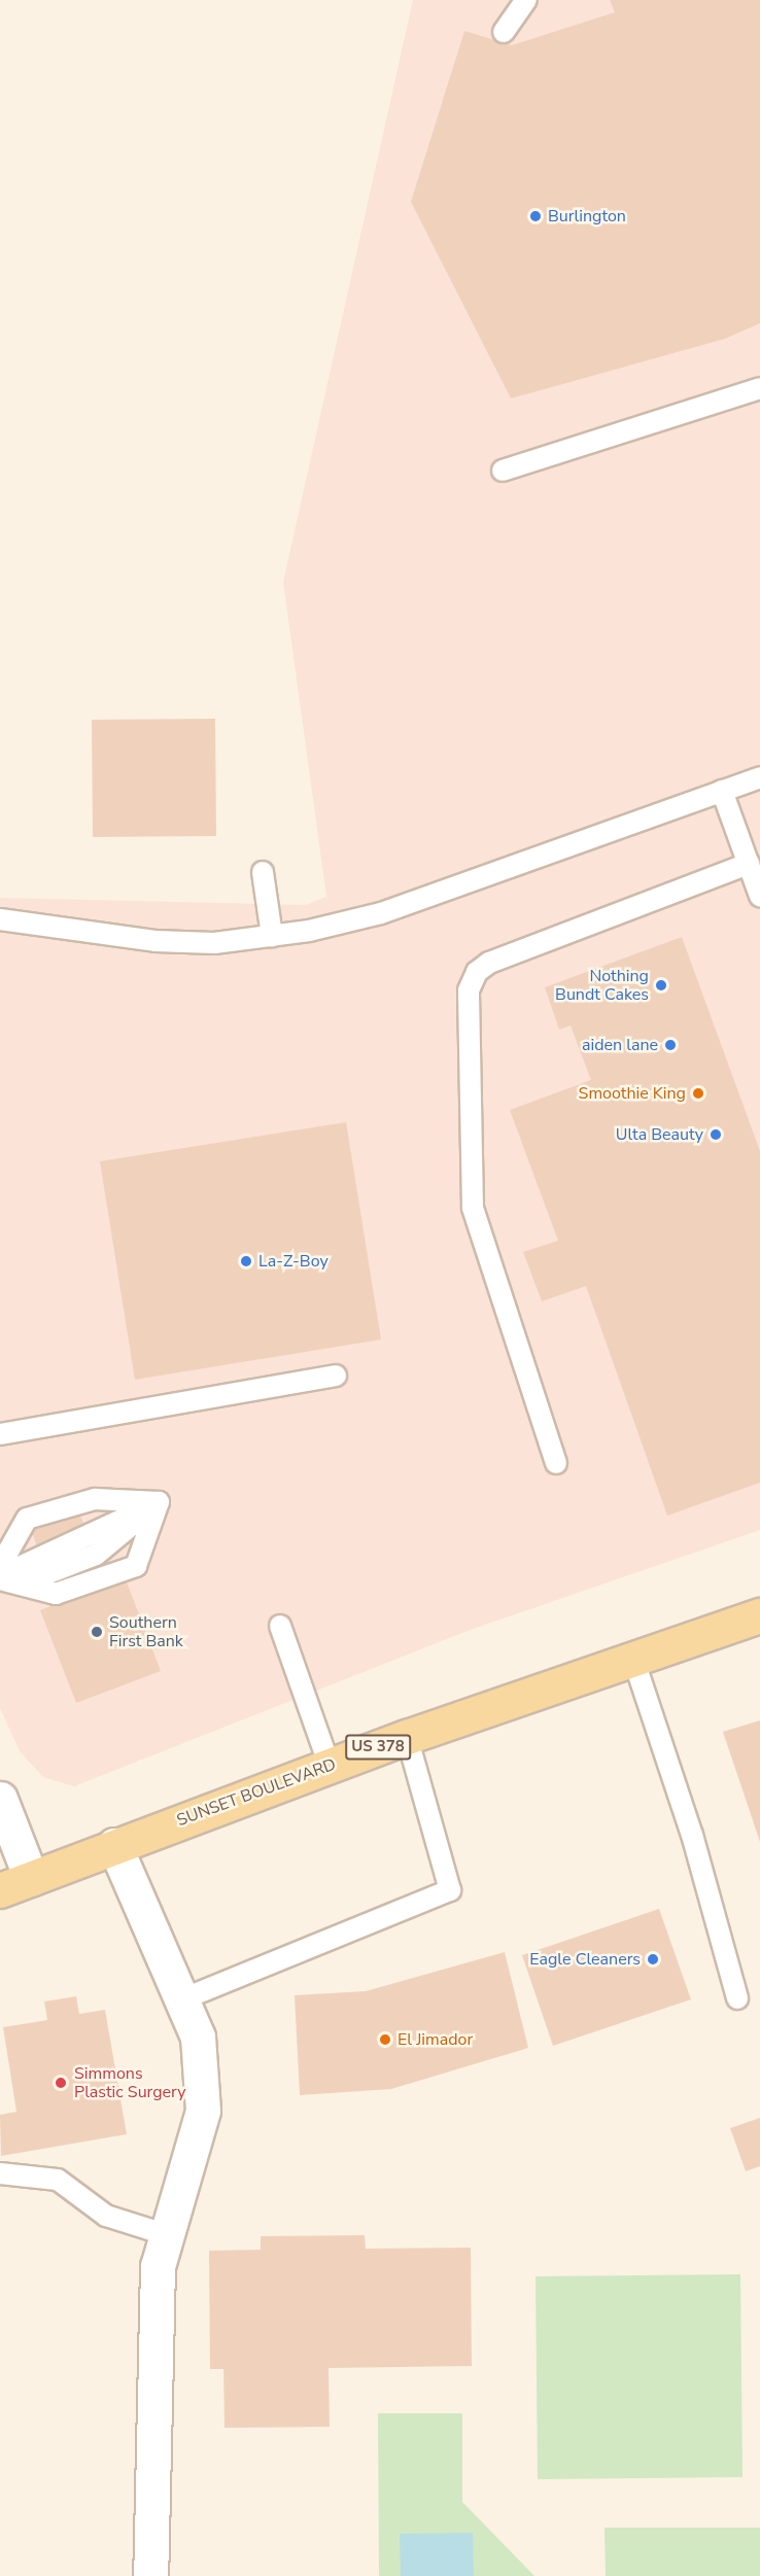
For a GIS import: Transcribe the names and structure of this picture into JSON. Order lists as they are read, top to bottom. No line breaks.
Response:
{"streets":{"main road":["US 378","SUNSET BOULEVARD"]},"places":["Burlington","Nothing Bundt Cakes","aiden lane","Smoothie King","Ulta Beauty","La-Z-Boy","Southern First Bank","Eagle Cleaners","El Jimador","Simmons Plastic Surgery"]}
